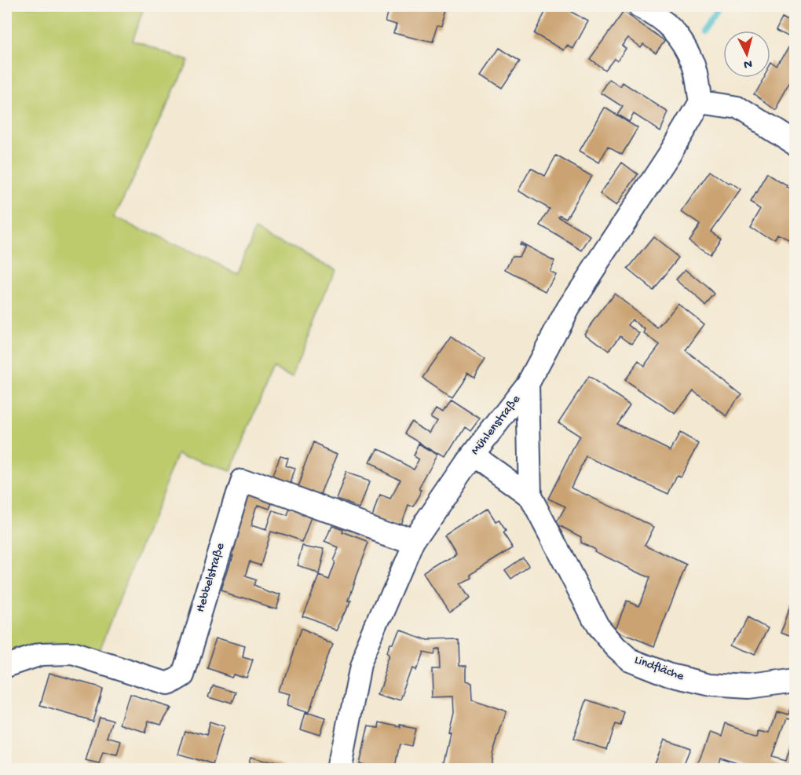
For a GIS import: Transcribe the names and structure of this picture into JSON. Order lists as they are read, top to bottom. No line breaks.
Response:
{"streets":{"street":["Mühlenstraße","Hebbelstraße","Lindfläche"]},"crossings":[["Mühlenstraße","Hebbelstraße"],["Mühlenstraße","Lindfläche"]],"north":"bottom"}
